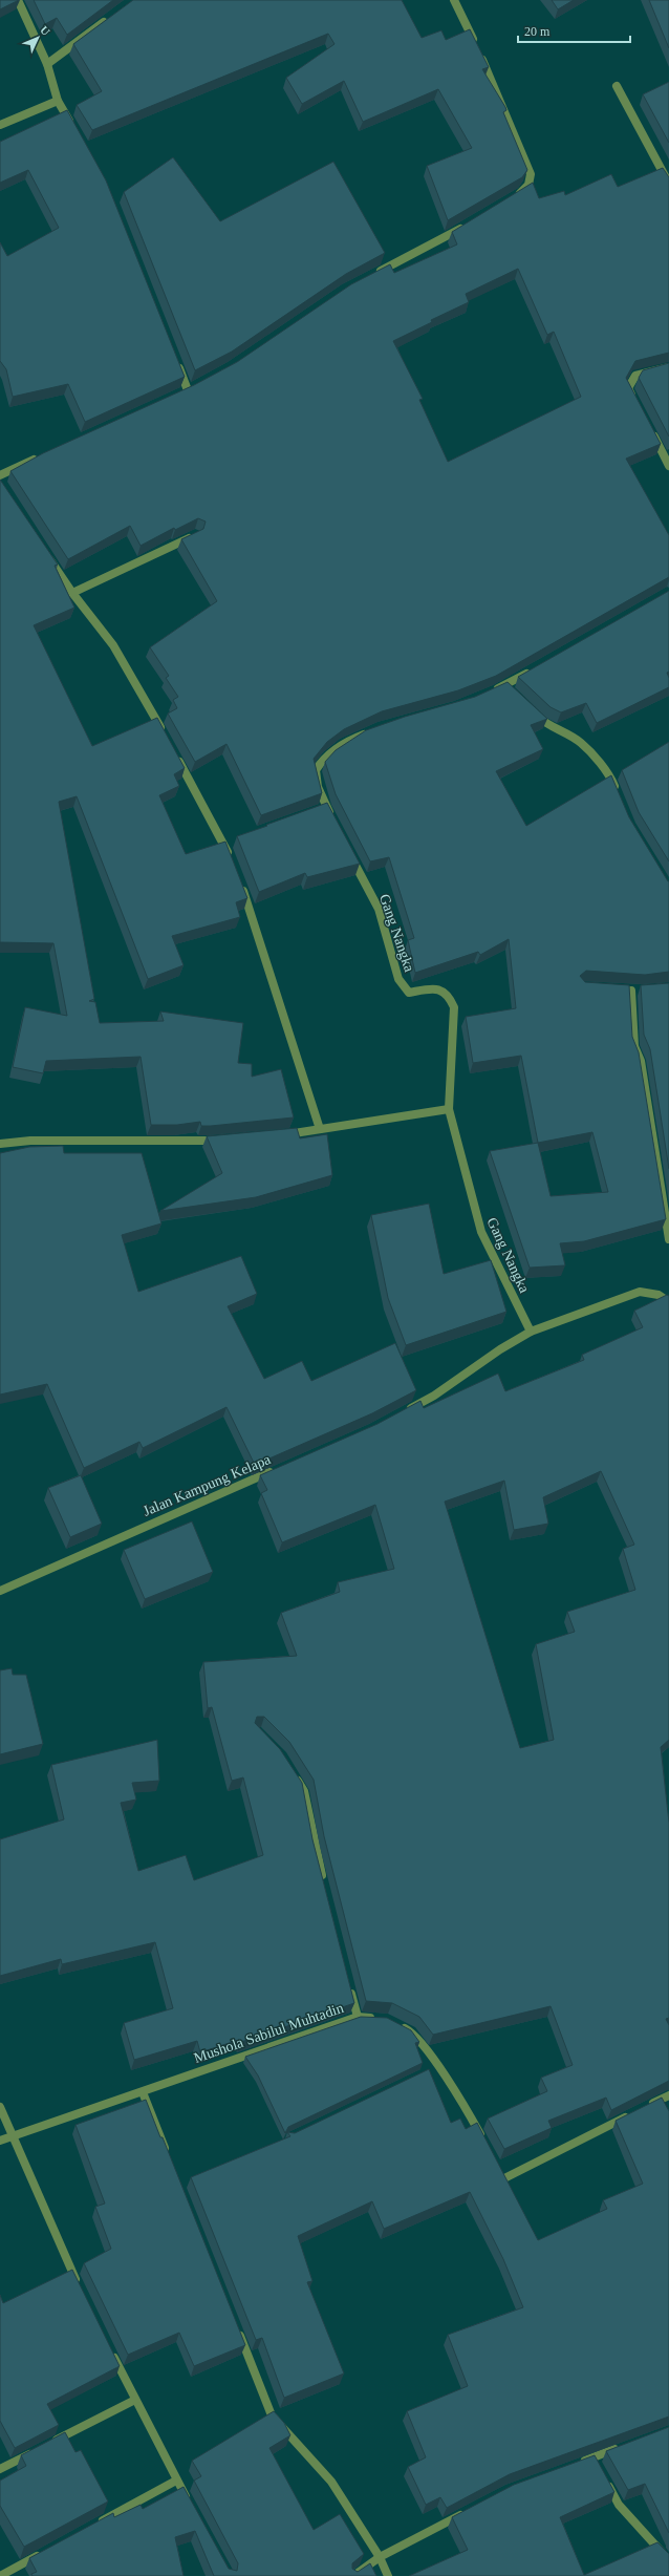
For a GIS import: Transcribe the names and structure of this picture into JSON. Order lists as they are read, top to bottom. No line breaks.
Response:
{"streets":{"street":["Gang Nangka","Jalan Kampung Kelapa","Mushola Sabilul Muhtadin"]},"scale_bar":"20 m","north":"top right"}
